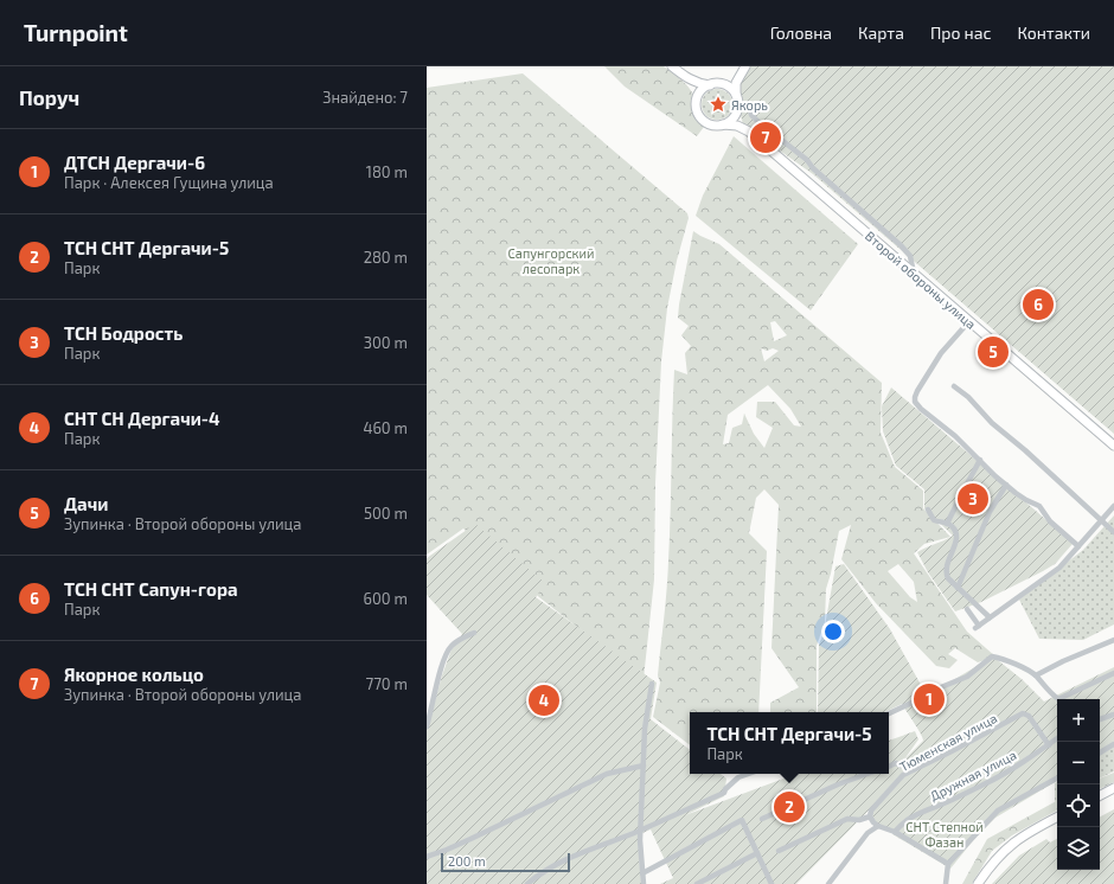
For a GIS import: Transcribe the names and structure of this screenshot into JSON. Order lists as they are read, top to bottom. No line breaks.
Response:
{"streets":{"main road":["Второй обороны улица"],"street":["Тюменская улица","Дружная улица"]},"crossings":[["Тюменская улица","Дружная улица"]],"parks":["Сапунгорский лесопарк","СНТ Степной Фазан"],"places":{"place":["Якорь"]},"scale_bar":"200 m","page":{"header":"Turnpoint","nav":["Головна","Карта","Про нас","Контакти"],"heading":["Поруч","Знайдено: 7"],"pins":["7","6","5","3","1","4","2"],"list":[{"mark":"1","name":"ДТСН Дергачи-6","note":"Парк · Алексея Гущина улица","value":"180 m"},{"mark":"2","name":"ТСН СНТ Дергачи-5","note":"Парк","value":"280 m"},{"mark":"3","name":"ТСН Бодрость","note":"Парк","value":"300 m"},{"mark":"4","name":"СНТ СН Дергачи-4","note":"Парк","value":"460 m"},{"mark":"5","name":"Дачи","note":"Зупинка · Второй обороны улица","value":"500 m"},{"mark":"6","name":"ТСН СНТ Сапун-гора","note":"Парк","value":"600 m"},{"mark":"7","name":"Якорное кольцо","note":"Зупинка · Второй обороны улица","value":"770 m"}],"map_buttons":["+","−"],"popup":["ТСН СНТ Дергачи-5","Парк"],"scale":"200 m"}}
